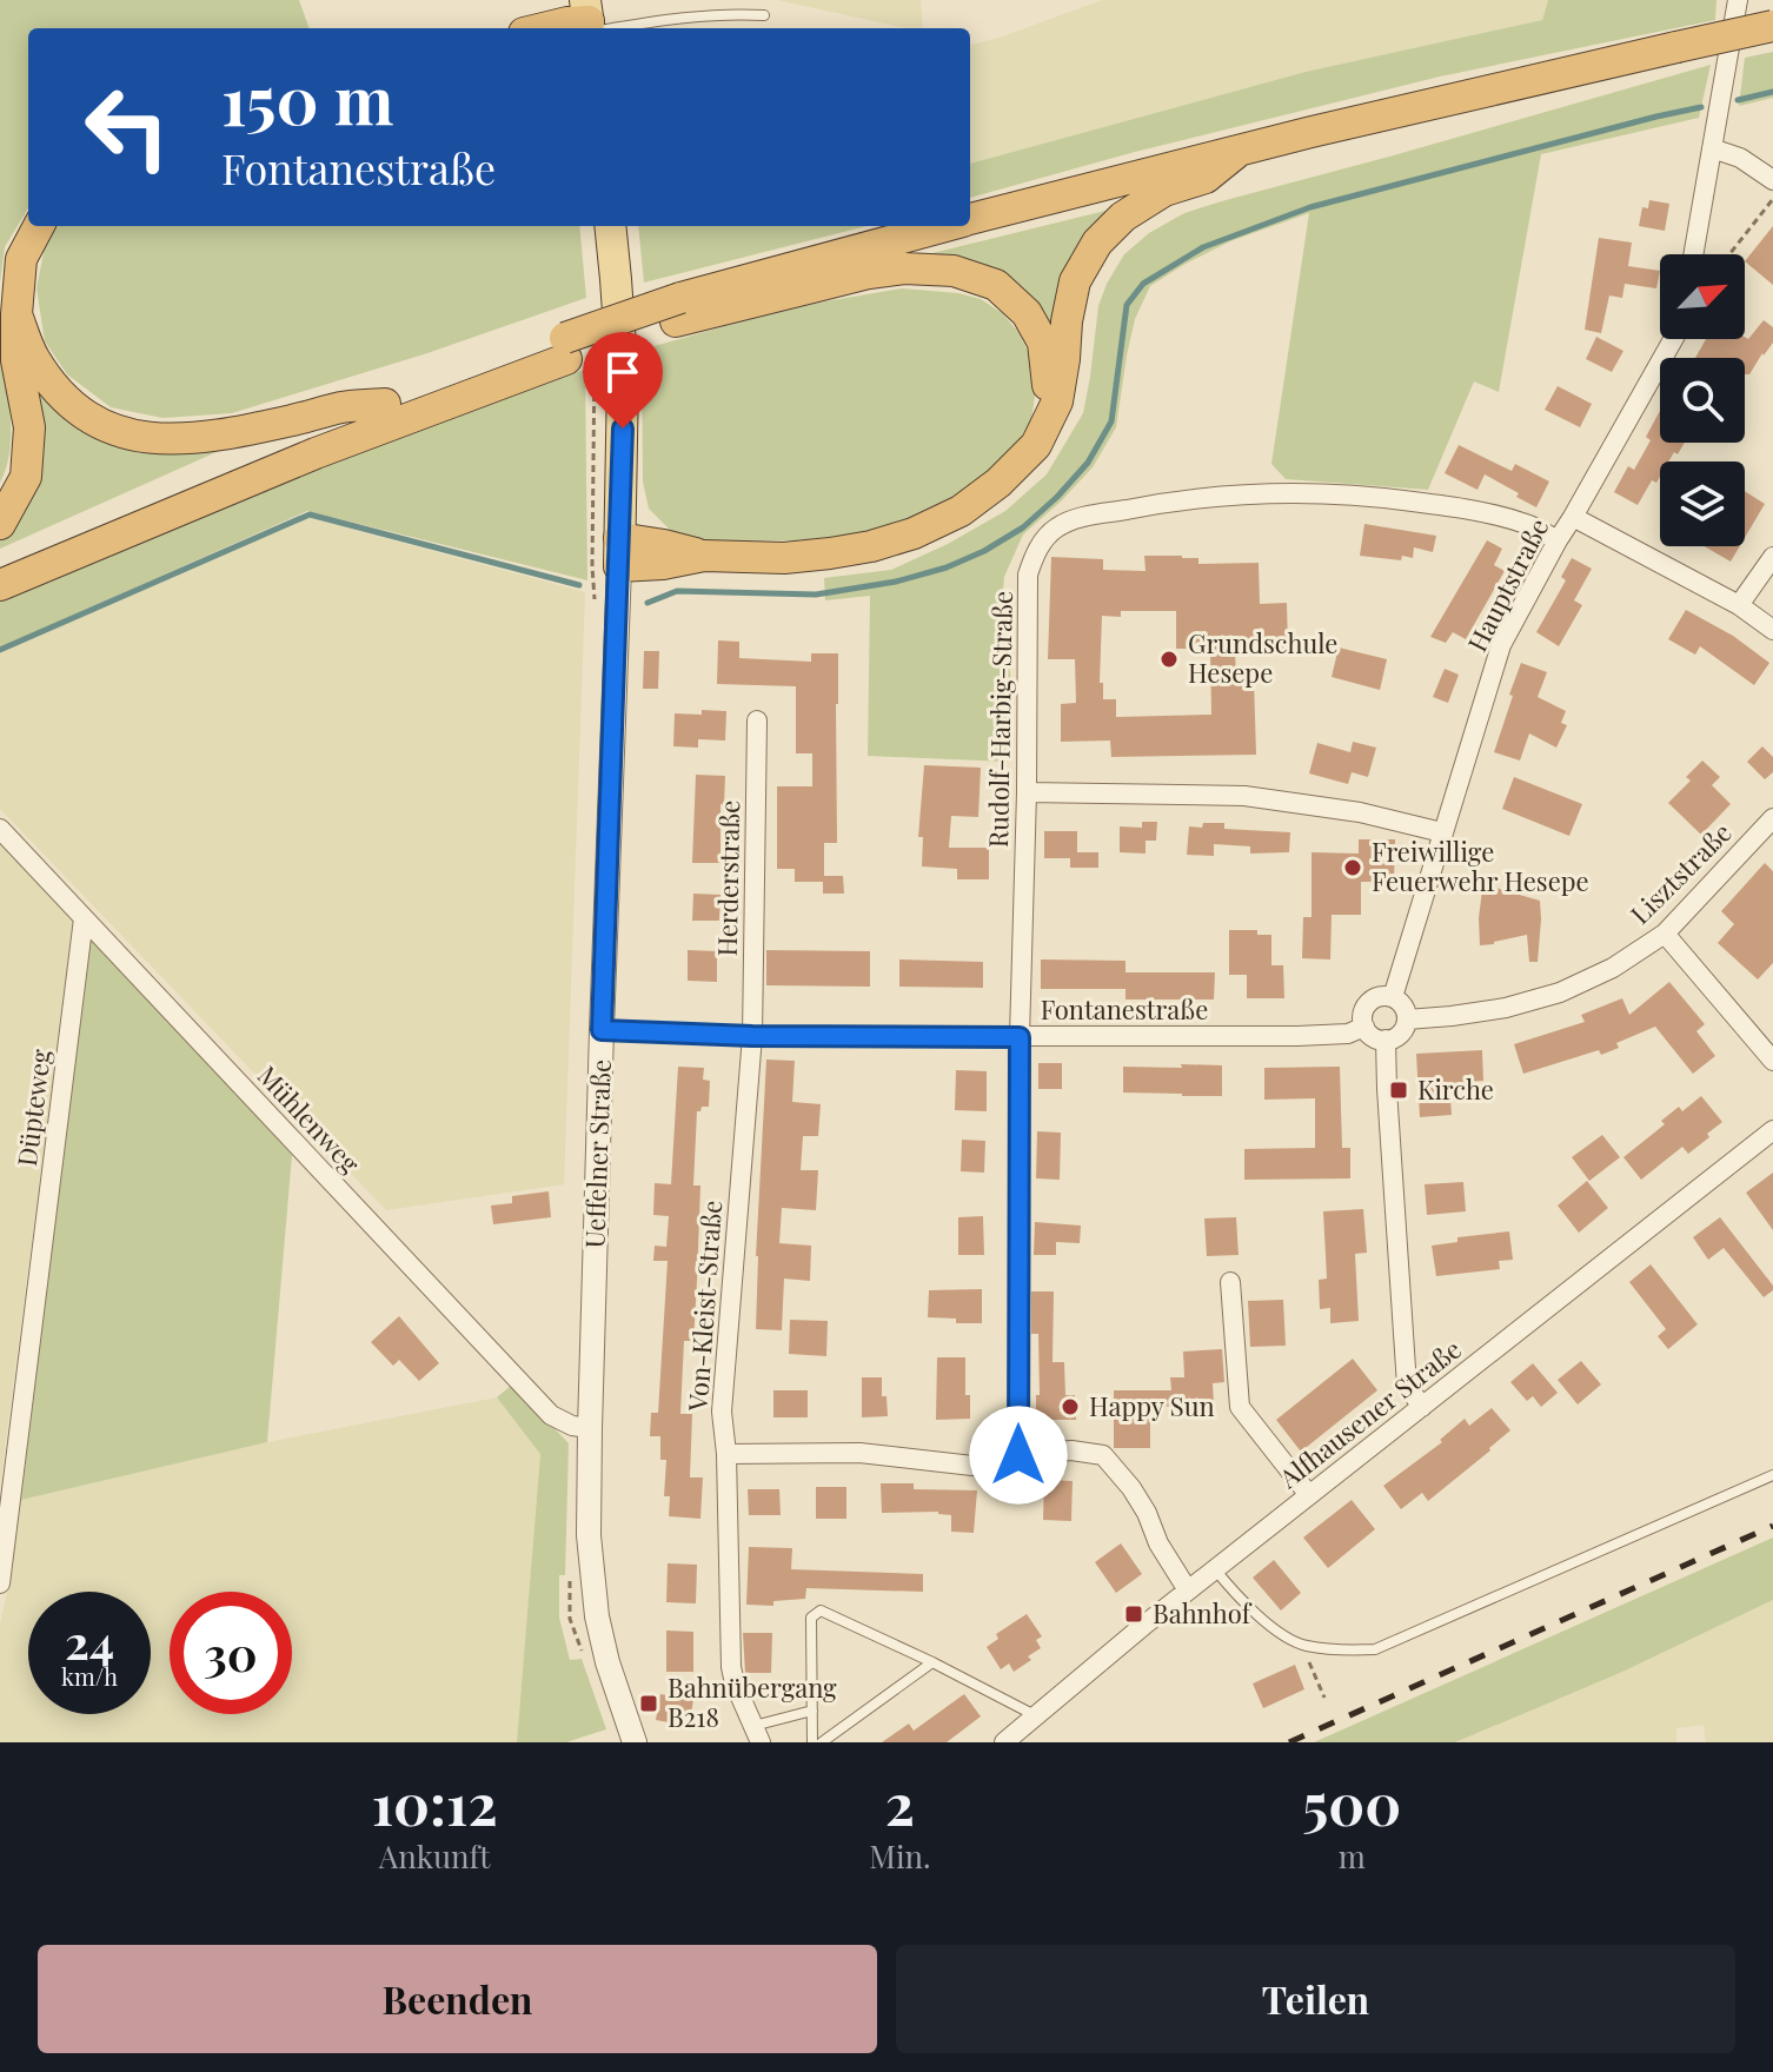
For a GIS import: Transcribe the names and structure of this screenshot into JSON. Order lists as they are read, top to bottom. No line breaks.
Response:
{"streets":{"main road":["Ueffelner Straße"],"street":["Hauptstraße","Rudolf-Harbig-Straße","Lisztstraße","Herderstraße","Fontanestraße","Düpteweg","Mühlenweg","Von-Kleist-Straße","Alfhausener Straße"]},"crossings":[["Hauptstraße","Rudolf-Harbig-Straße"],["Hauptstraße","Lisztstraße"],["Hauptstraße","Fontanestraße"],["Rudolf-Harbig-Straße","Fontanestraße"],["Lisztstraße","Fontanestraße"],["Herderstraße","Fontanestraße"],["Herderstraße","Von-Kleist-Straße"],["Fontanestraße","Ueffelner Straße"],["Fontanestraße","Von-Kleist-Straße"],["Düpteweg","Mühlenweg"],["Mühlenweg","Ueffelner Straße"]],"places":{"other":["Grundschule Hesepe","Freiwillige Feuerwehr Hesepe","Happy Sun"],"transit":["Kirche","Bahnhof","Bahnübergang B218"]},"north":"top right","page":{"turn":["150 m","Fontanestraße"],"speed":"24 km/h","limit":"30","eta":["10:12","Ankunft","2","Min.","500","m"],"buttons":["Beenden","Teilen"]}}
